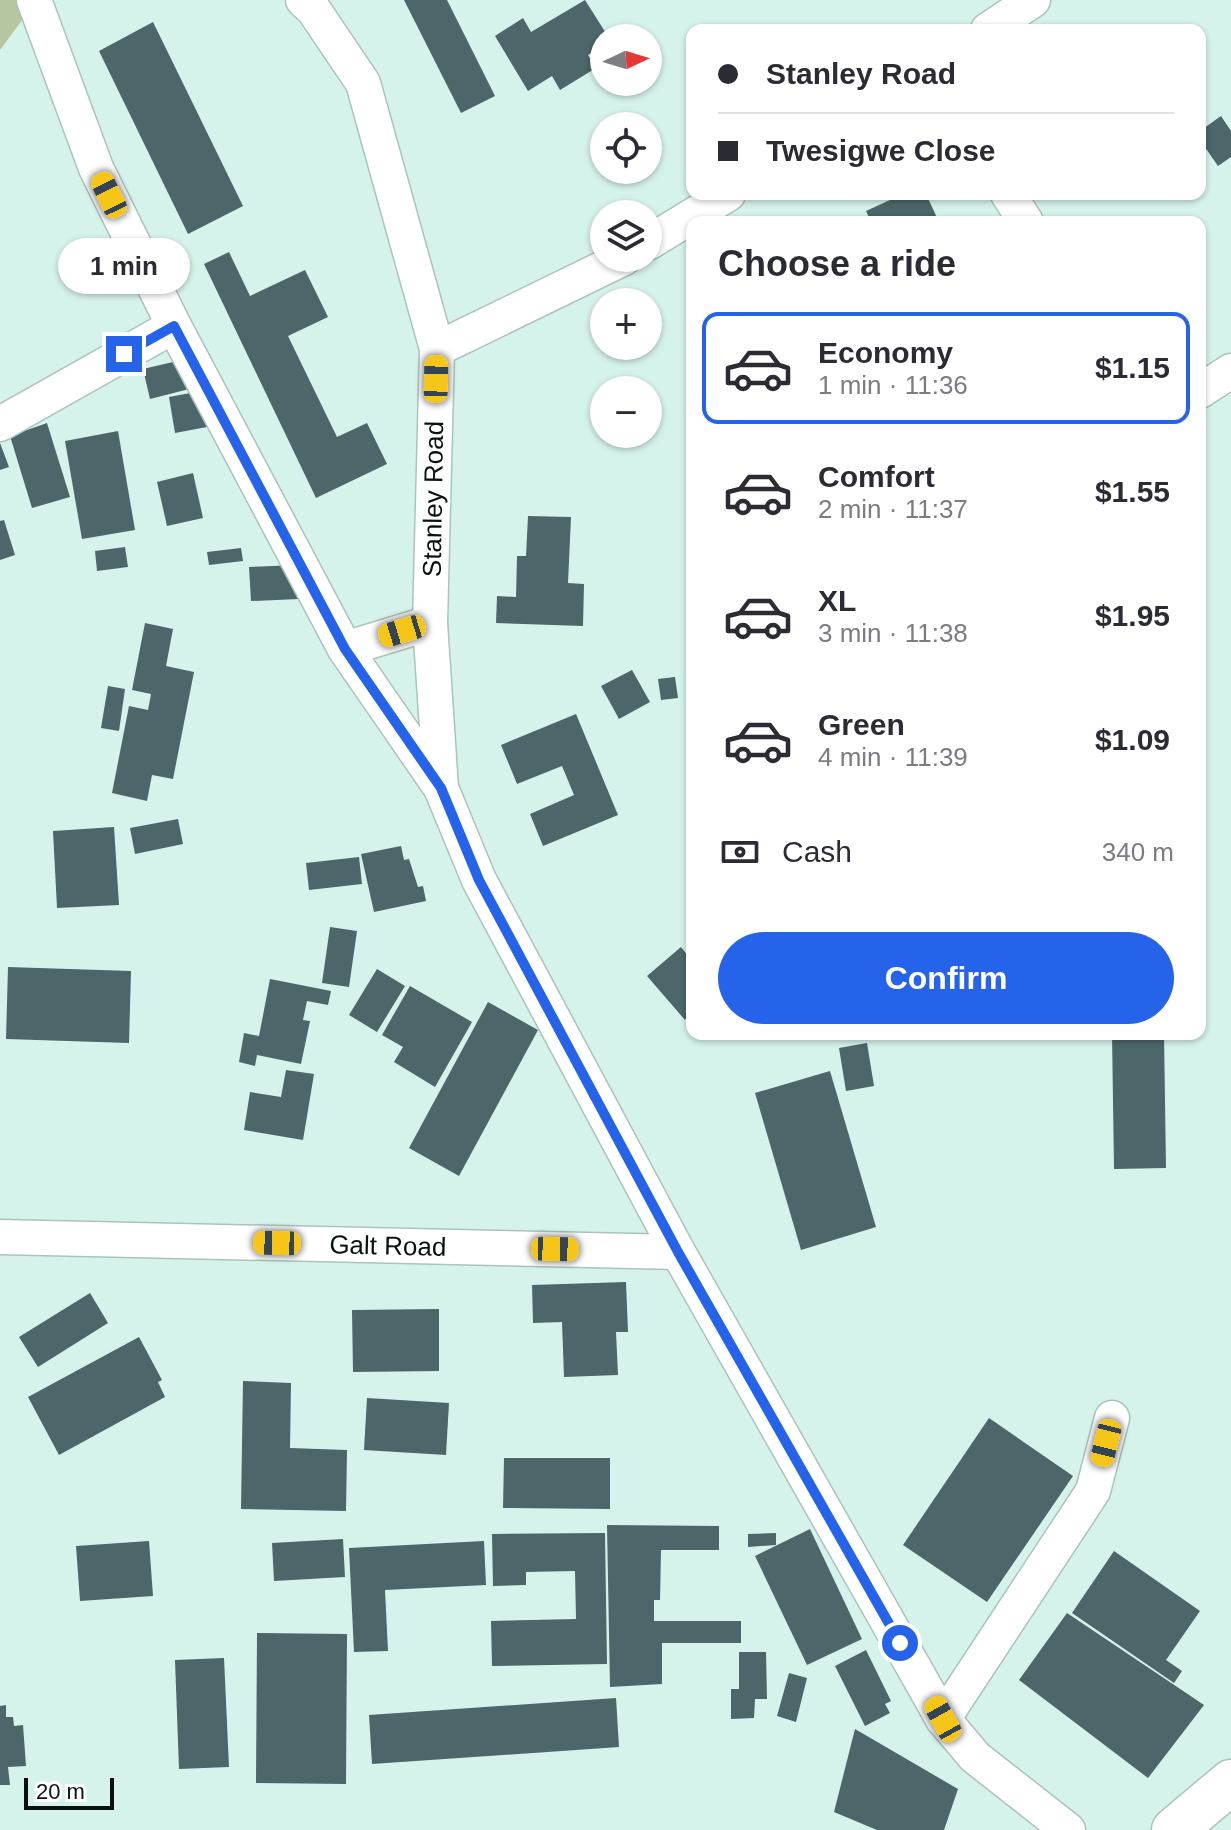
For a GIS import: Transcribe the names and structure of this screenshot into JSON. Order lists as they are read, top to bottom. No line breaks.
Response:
{"streets":{"street":["Stanley Road","Galt Road"]},"crossings":[["Stanley Road","Galt Road"]],"scale_bar":"20 m","north":"right","page":{"map_buttons":["+","−"],"banner":["Stanley Road","Twesigwe Close"],"heading":"Choose a ride","bubble":"1 min","list":[{"name":"Economy","note":"1 min · 11:36","value":"$1.15"},{"name":"Comfort","note":"2 min · 11:37","value":"$1.55"},{"name":"XL","note":"3 min · 11:38","value":"$1.95"},{"name":"Green","note":"4 min · 11:39","value":"$1.09"}],"pay":["Cash","340 m"],"buttons":"Confirm","scale":"20 m"}}
